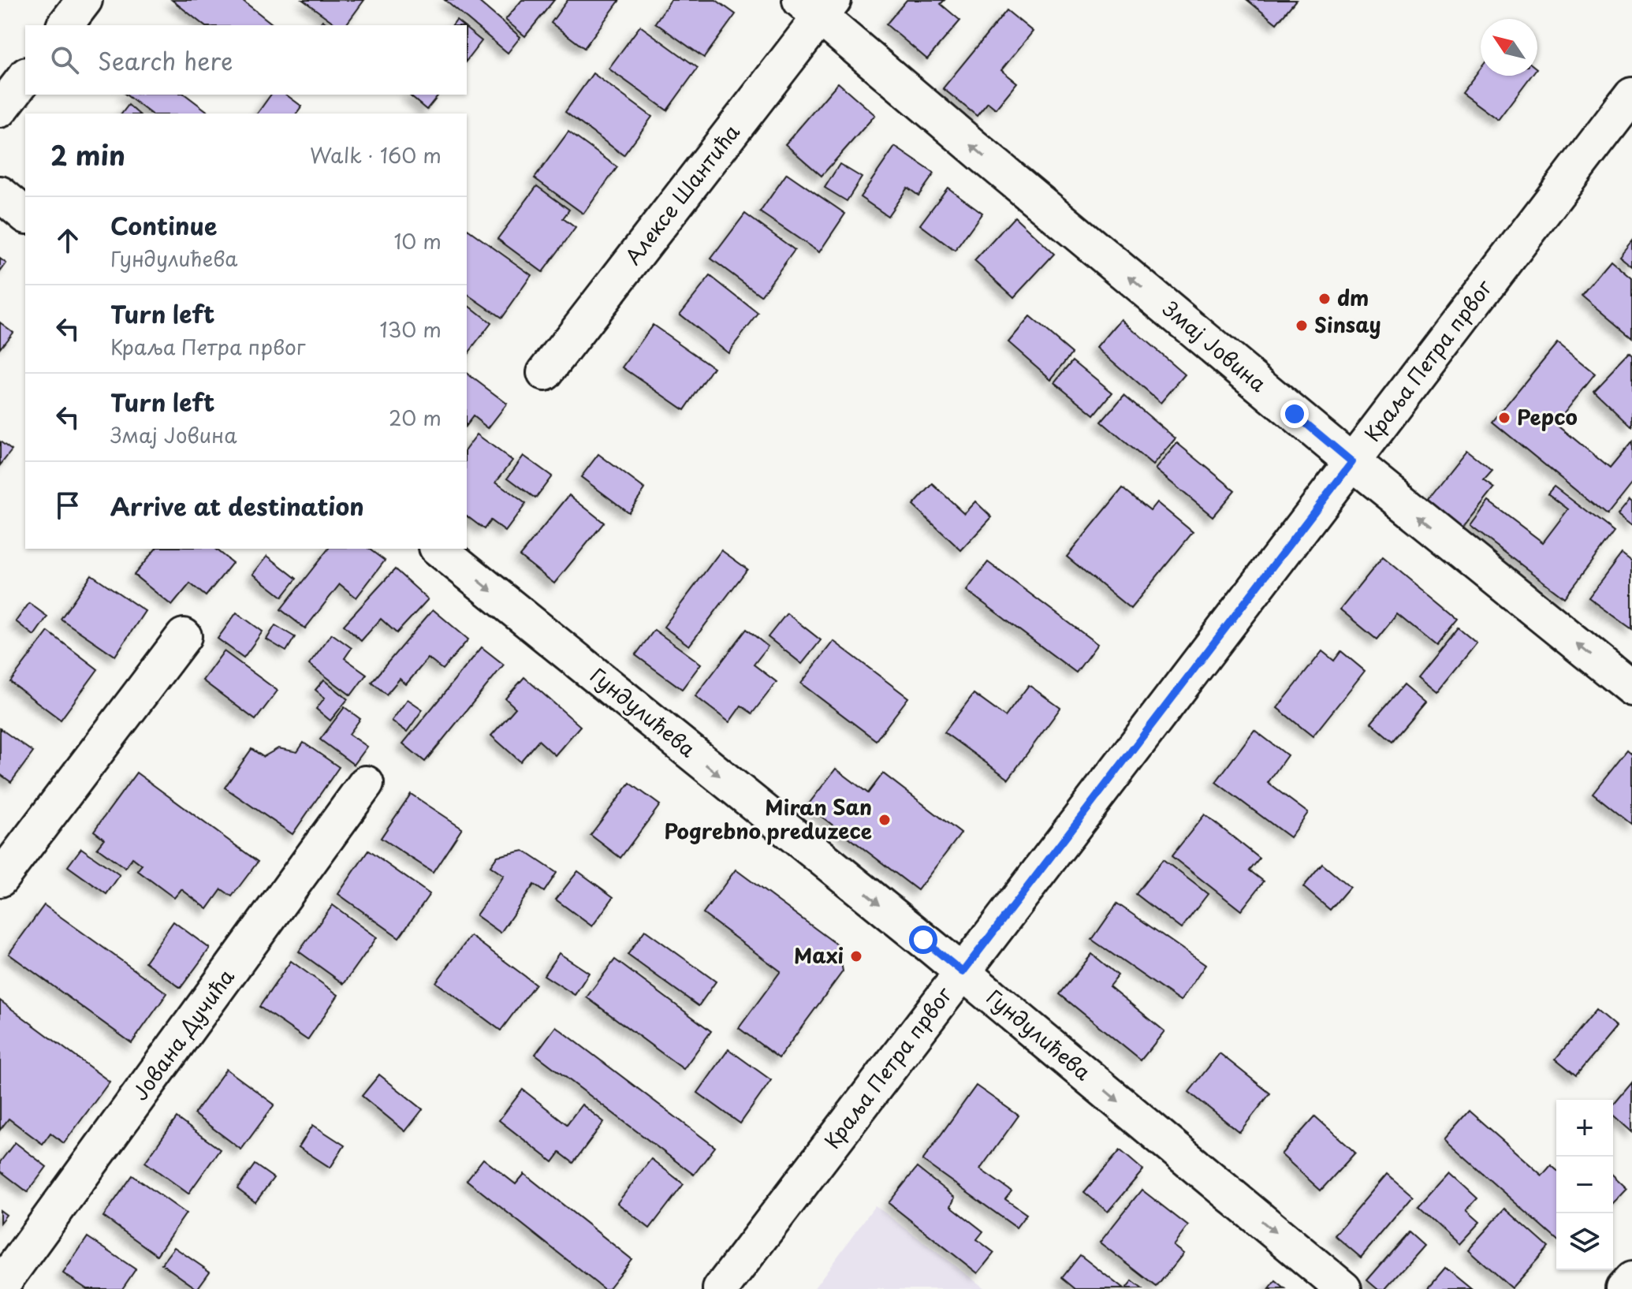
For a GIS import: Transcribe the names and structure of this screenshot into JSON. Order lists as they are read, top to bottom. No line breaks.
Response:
{"streets":{"street":["Алексе Шантића","Змај Јовина","Краља Петра првог","Гундулићева","Јована Дучића"]},"crossings":[["Алексе Шантића","Змај Јовина"],["Змај Јовина","Краља Петра првог"],["Краља Петра првог","Гундулићева"]],"one_way":["Змај Јовина","Гундулићева"],"places":["dm","Sinsay","Pepco","Miran San Pogrebno preduzece","Maxi"],"north":"top left","page":{"search":"Search here","heading":["2 min","Walk · 160 m"],"list":[["Continue","Гундулићева","10 m"],["Turn left","Краља Петра првог","130 m"],["Turn left","Змај Јовина","20 m"],"Arrive at destination"],"map_buttons":["+","−"]}}
